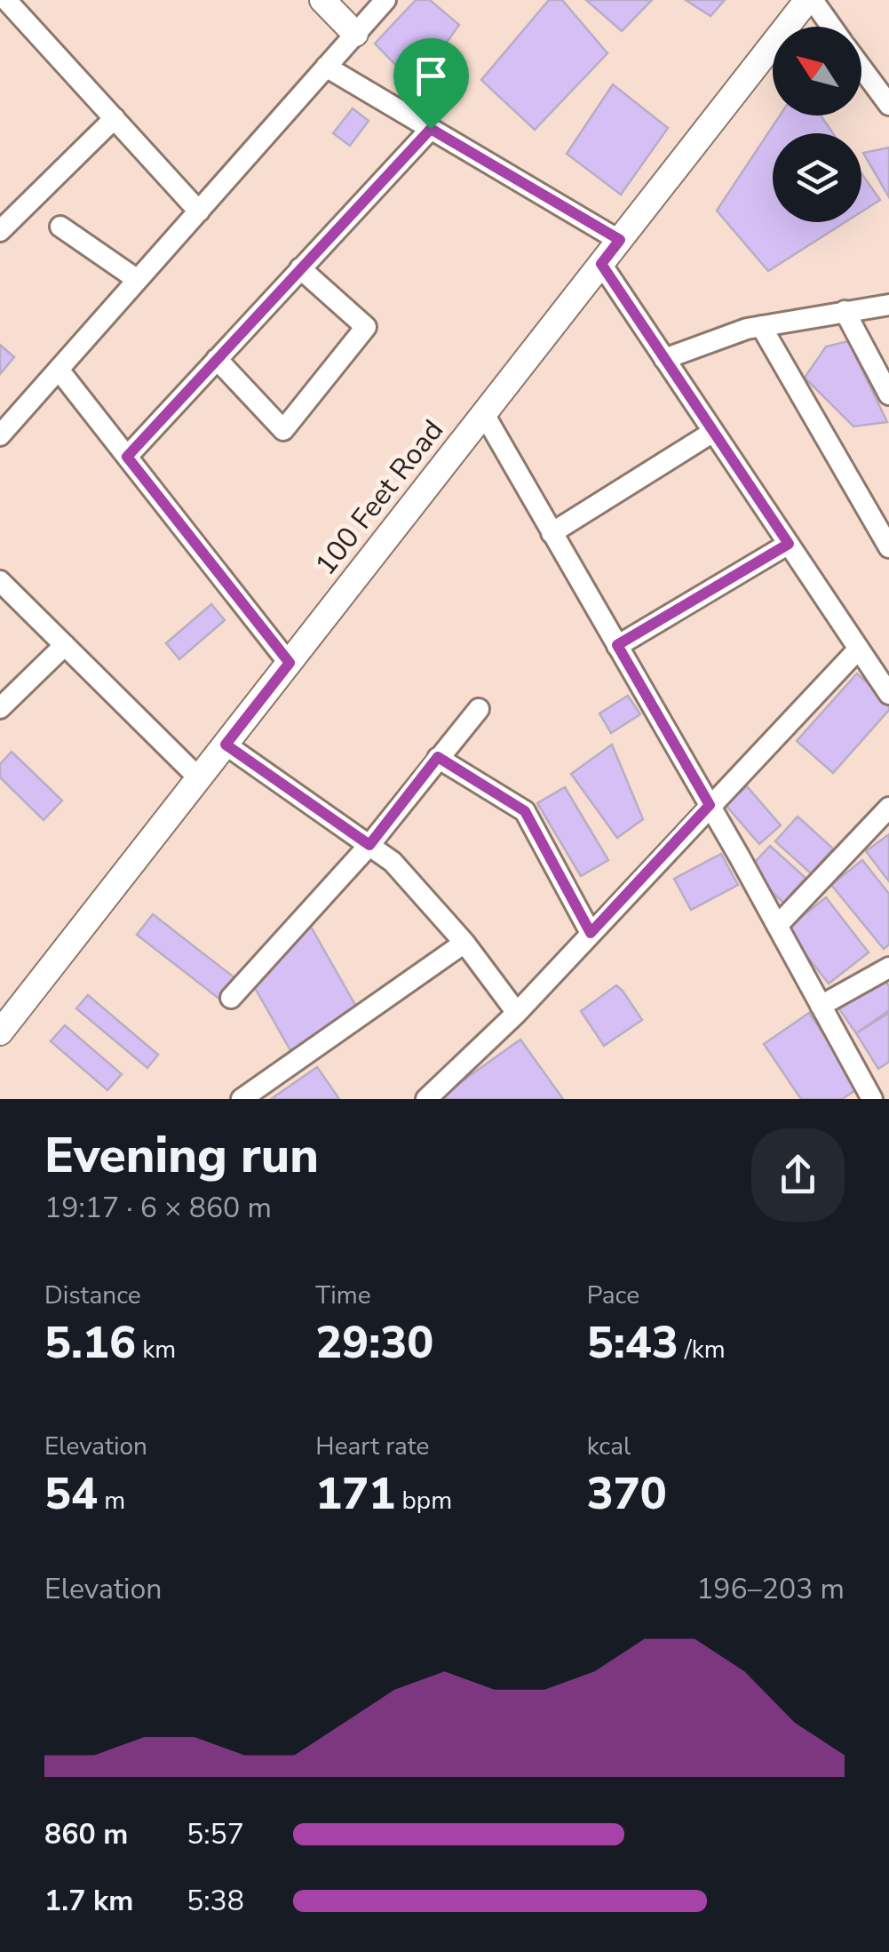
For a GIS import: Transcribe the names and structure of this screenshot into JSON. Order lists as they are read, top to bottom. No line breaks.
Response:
{"streets":{"main road":["100 Feet Road"]},"north":"top left","page":{"heading":["Evening run","19:17 · 6 × 860 m"],"stats":[["Distance","5.16 km"],["Time","29:30"],["Pace","5:43 /km"],["Elevation","54 m"],["Heart rate","171 bpm"],["kcal","370"]],"chart":["Elevation","196–203 m"],"list":[{"name":"860 m","note":"5:57"},{"name":"1.7 km","note":"5:38"}]}}
